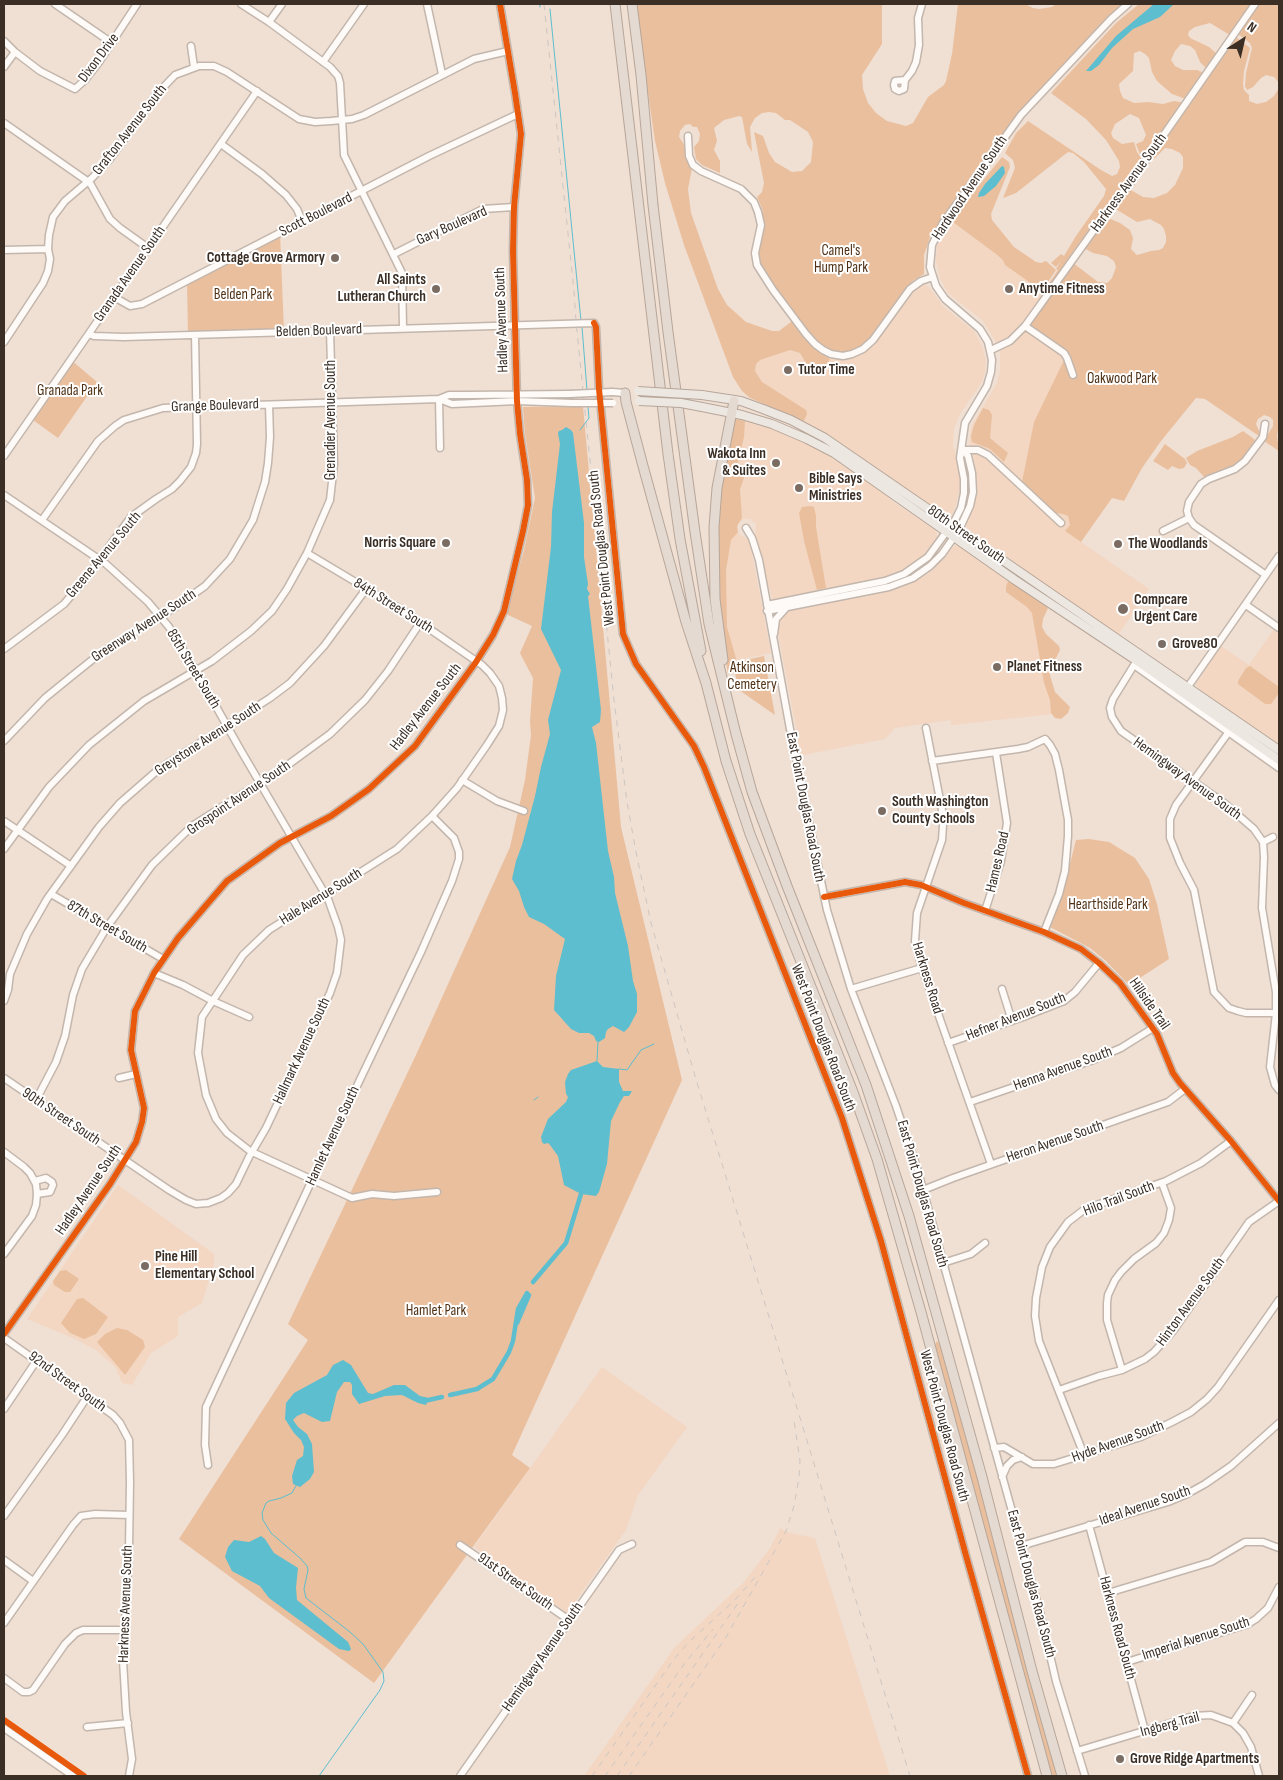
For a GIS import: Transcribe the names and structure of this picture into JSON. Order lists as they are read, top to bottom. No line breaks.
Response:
{"streets":{"main road":["80th Street South"],"street":["Dixon Drive","Grafton Avenue South","Harkness Avenue South","Hardwood Avenue South","Scott Boulevard","Gary Boulevard","Granada Avenue South","Hadley Avenue South","Belden Boulevard","Grange Boulevard","Grenadier Avenue South","West Point Douglas Road South","Greene Avenue South","84th Street South","Greenway Avenue South","85th Street South","Greystone Avenue South","Hemingway Avenue South","Grospoint Avenue South","East Point Douglas Road South","Hames Road","Hale Avenue South","87th Street South","Harkness Road","Hillside Trail","Hefner Avenue South","Hallmark Avenue South","Henna Avenue South","90th Street South","Hamlet Avenue South","Heron Avenue South","Hilo Trail South","Hinton Avenue South","92nd Street South","Hyde Avenue South","Ideal Avenue South","91st Street South","Harkness Road South","Imperial Avenue South","Ingberg Trail"]},"crossings":[["Grafton Avenue South","Granada Avenue South"],["Grafton Avenue South","Hadley Avenue South"],["Harkness Avenue South","Hardwood Avenue South"],["Harkness Avenue South","92nd Street South"],["Hardwood Avenue South","80th Street South"],["Scott Boulevard","Granada Avenue South"],["Scott Boulevard","Hadley Avenue South"],["Gary Boulevard","Hadley Avenue South"],["Granada Avenue South","Belden Boulevard"],["Hadley Avenue South","Belden Boulevard"],["Hadley Avenue South","Grange Boulevard"],["Hadley Avenue South","84th Street South"],["Hadley Avenue South","85th Street South"],["Hadley Avenue South","Hale Avenue South"],["Hadley Avenue South","87th Street South"],["Hadley Avenue South","90th Street South"],["Hadley Avenue South","92nd Street South"],["Belden Boulevard","Grenadier Avenue South"],["Belden Boulevard","West Point Douglas Road South"],["Belden Boulevard","Greene Avenue South"],["Grange Boulevard","Grenadier Avenue South"],["Grange Boulevard","80th Street South"],["Grange Boulevard","Greene Avenue South"],["Grange Boulevard","Greenway Avenue South"],["Grange Boulevard","85th Street South"],["Grenadier Avenue South","84th Street South"],["Grenadier Avenue South","85th Street South"],["80th Street South","Hemingway Avenue South"],["Greene Avenue South","85th Street South"],["84th Street South","Greystone Avenue South"],["84th Street South","Grospoint Avenue South"],["84th Street South","Hale Avenue South"],["Greenway Avenue South","85th Street South"],["85th Street South","Greystone Avenue South"],["85th Street South","Grospoint Avenue South"],["85th Street South","Hale Avenue South"],["85th Street South","Hallmark Avenue South"],["Greystone Avenue South","87th Street South"],["Hemingway Avenue South","91st Street South"],["Grospoint Avenue South","87th Street South"],["Grospoint Avenue South","90th Street South"],["East Point Douglas Road South","Hillside Trail"],["East Point Douglas Road South","Heron Avenue South"],["East Point Douglas Road South","Hyde Avenue South"],["East Point Douglas Road South","Ideal Avenue South"],["East Point Douglas Road South","Ingberg Trail"],["Hames Road","Hillside Trail"],["Hale Avenue South","87th Street South"],["Hale Avenue South","Hallmark Avenue South"],["Hale Avenue South","Hamlet Avenue South"],["Harkness Road","Hillside Trail"],["Harkness Road","Hefner Avenue South"],["Harkness Road","Henna Avenue South"],["Harkness Road","Heron Avenue South"],["Hillside Trail","Hefner Avenue South"],["Hillside Trail","Henna Avenue South"],["Hillside Trail","Heron Avenue South"],["Hillside Trail","Hilo Trail South"],["Hillside Trail","Hinton Avenue South"],["Hallmark Avenue South","90th Street South"],["Hilo Trail South","Hinton Avenue South"],["Hilo Trail South","Hyde Avenue South"],["Ideal Avenue South","Harkness Road South"],["Harkness Road South","Imperial Avenue South"],["Harkness Road South","Ingberg Trail"]],"parks":["Camel's Hump Park","Belden Park","Oakwood Park","Granada Park","Atkinson Cemetery","Hearthside Park","Hamlet Park"],"places":["Cottage Grove Armory","All Saints Lutheran Church","Anytime Fitness","Tutor Time","Wakota Inn & Suites","Bible Says Ministries","Norris Square","The Woodlands","Compcare Urgent Care","Grove80","Planet Fitness","South Washington County Schools","Pine Hill Elementary School","Grove Ridge Apartments"],"north":"top right"}
